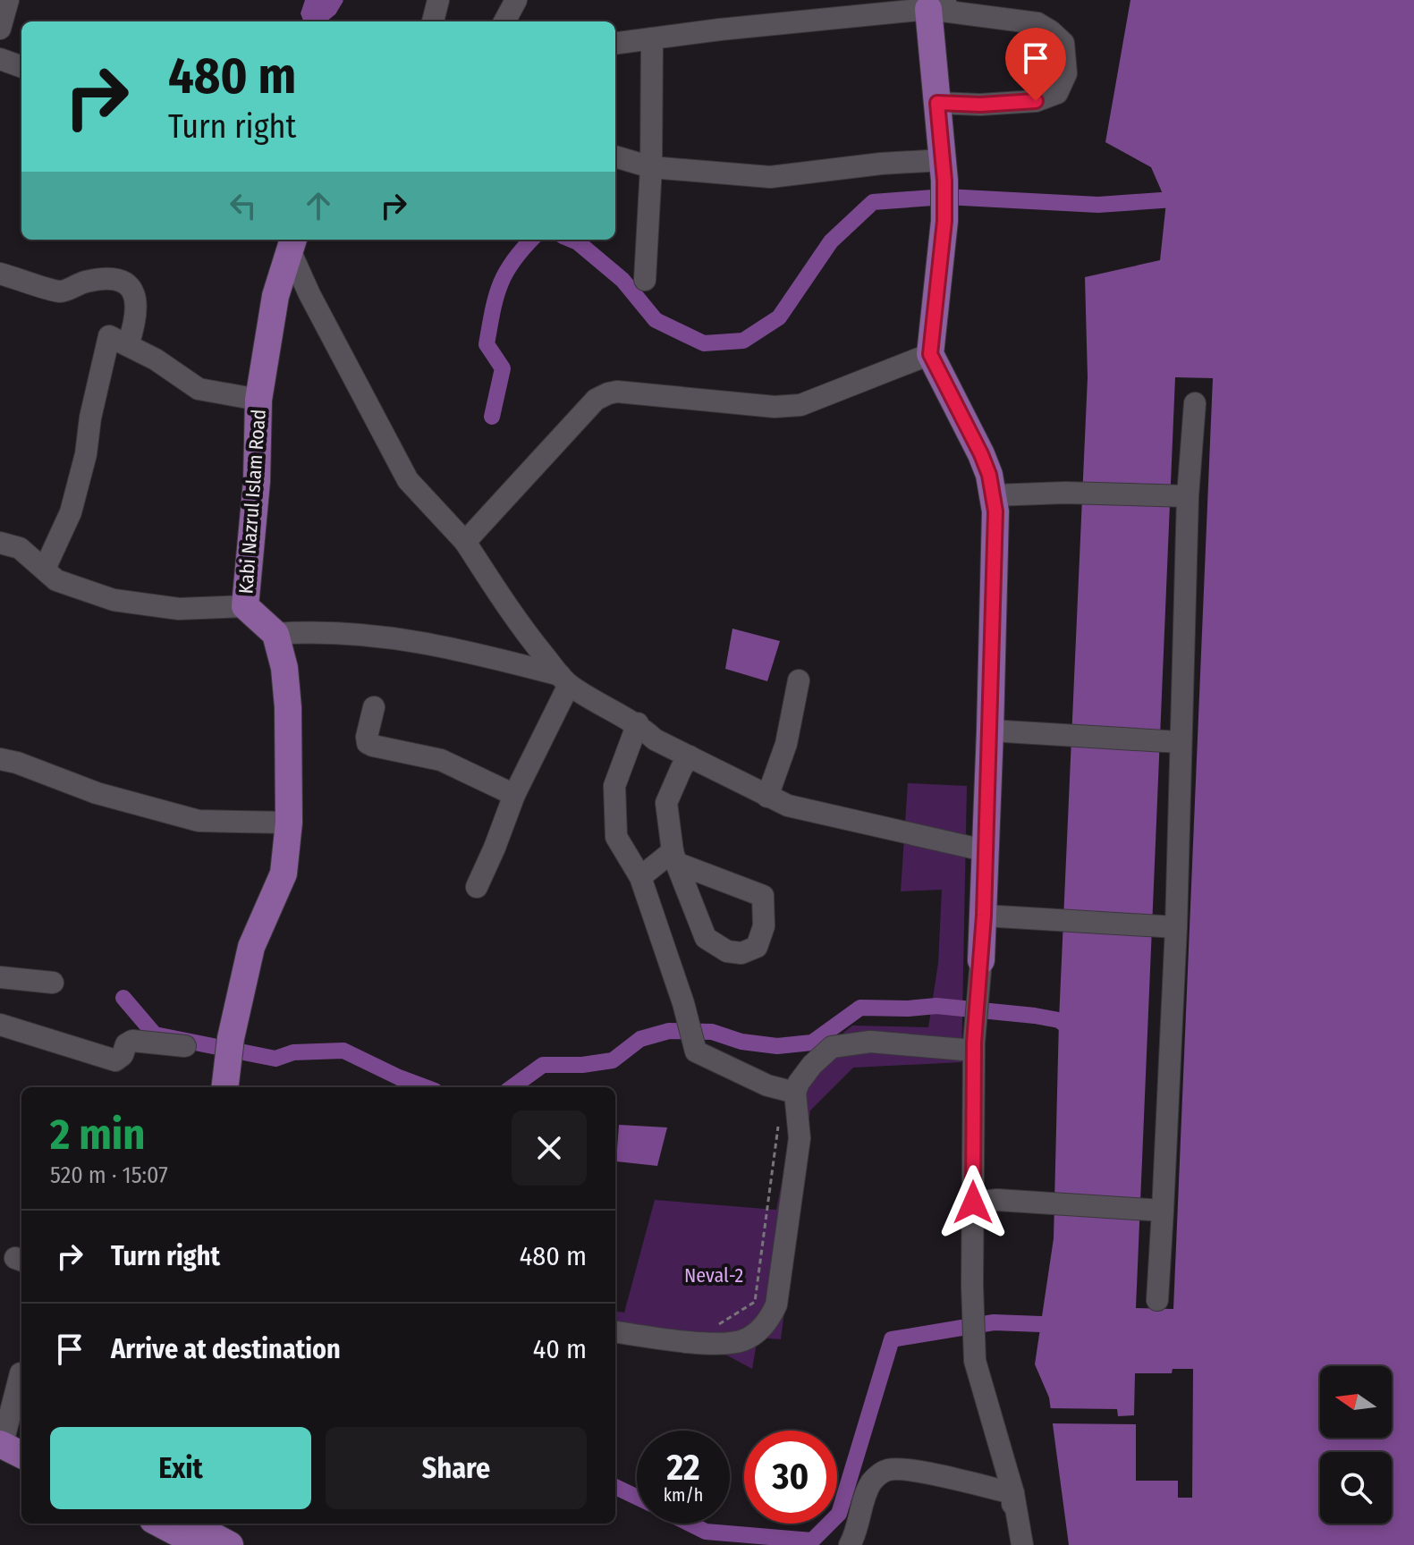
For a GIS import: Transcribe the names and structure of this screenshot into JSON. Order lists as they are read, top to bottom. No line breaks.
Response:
{"streets":{"main road":["Kabi Nazrul Islam Road"]},"parks":["Neval-2"],"north":"left","page":{"turn":["480 m","Turn right"],"heading":["2 min","520 m · 15:07"],"list":[{"name":"Turn right","value":"480 m"},{"name":"Arrive at destination","value":"40 m"}],"buttons":["Exit","Share"],"speed":"22 km/h","limit":"30"}}
